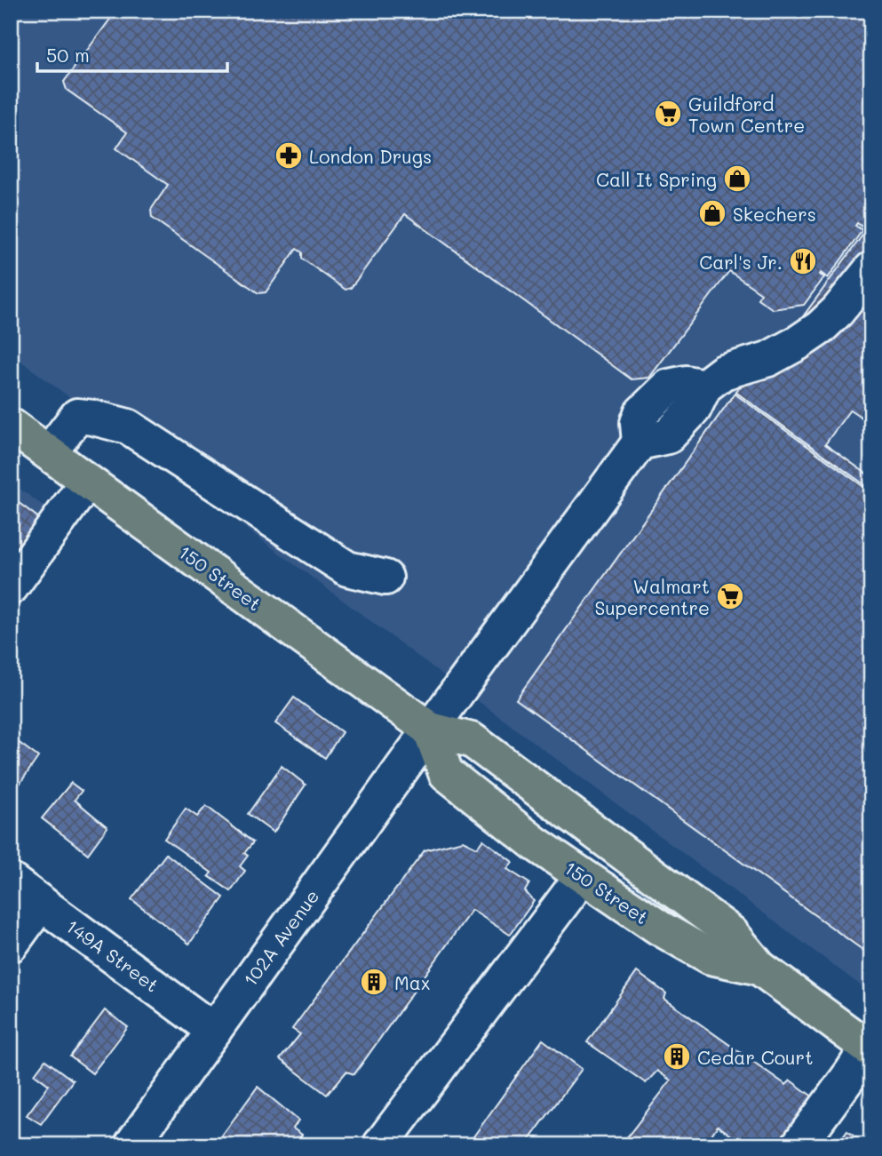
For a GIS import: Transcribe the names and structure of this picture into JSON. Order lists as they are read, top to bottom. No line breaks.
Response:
{"streets":{"main road":["150 Street"],"street":["102A Avenue","149A Street"]},"crossings":[["150 Street","102A Avenue"],["102A Avenue","149A Street"]],"places":{"supermarket":["Guildford Town Centre","Walmart Supercentre"],"pharmacy":["London Drugs"],"shop":["Call It Spring","Skechers"],"restaurant":["Carl's Jr."],"building":["Max","Cedar Court"]},"scale_bar":"50 m"}
